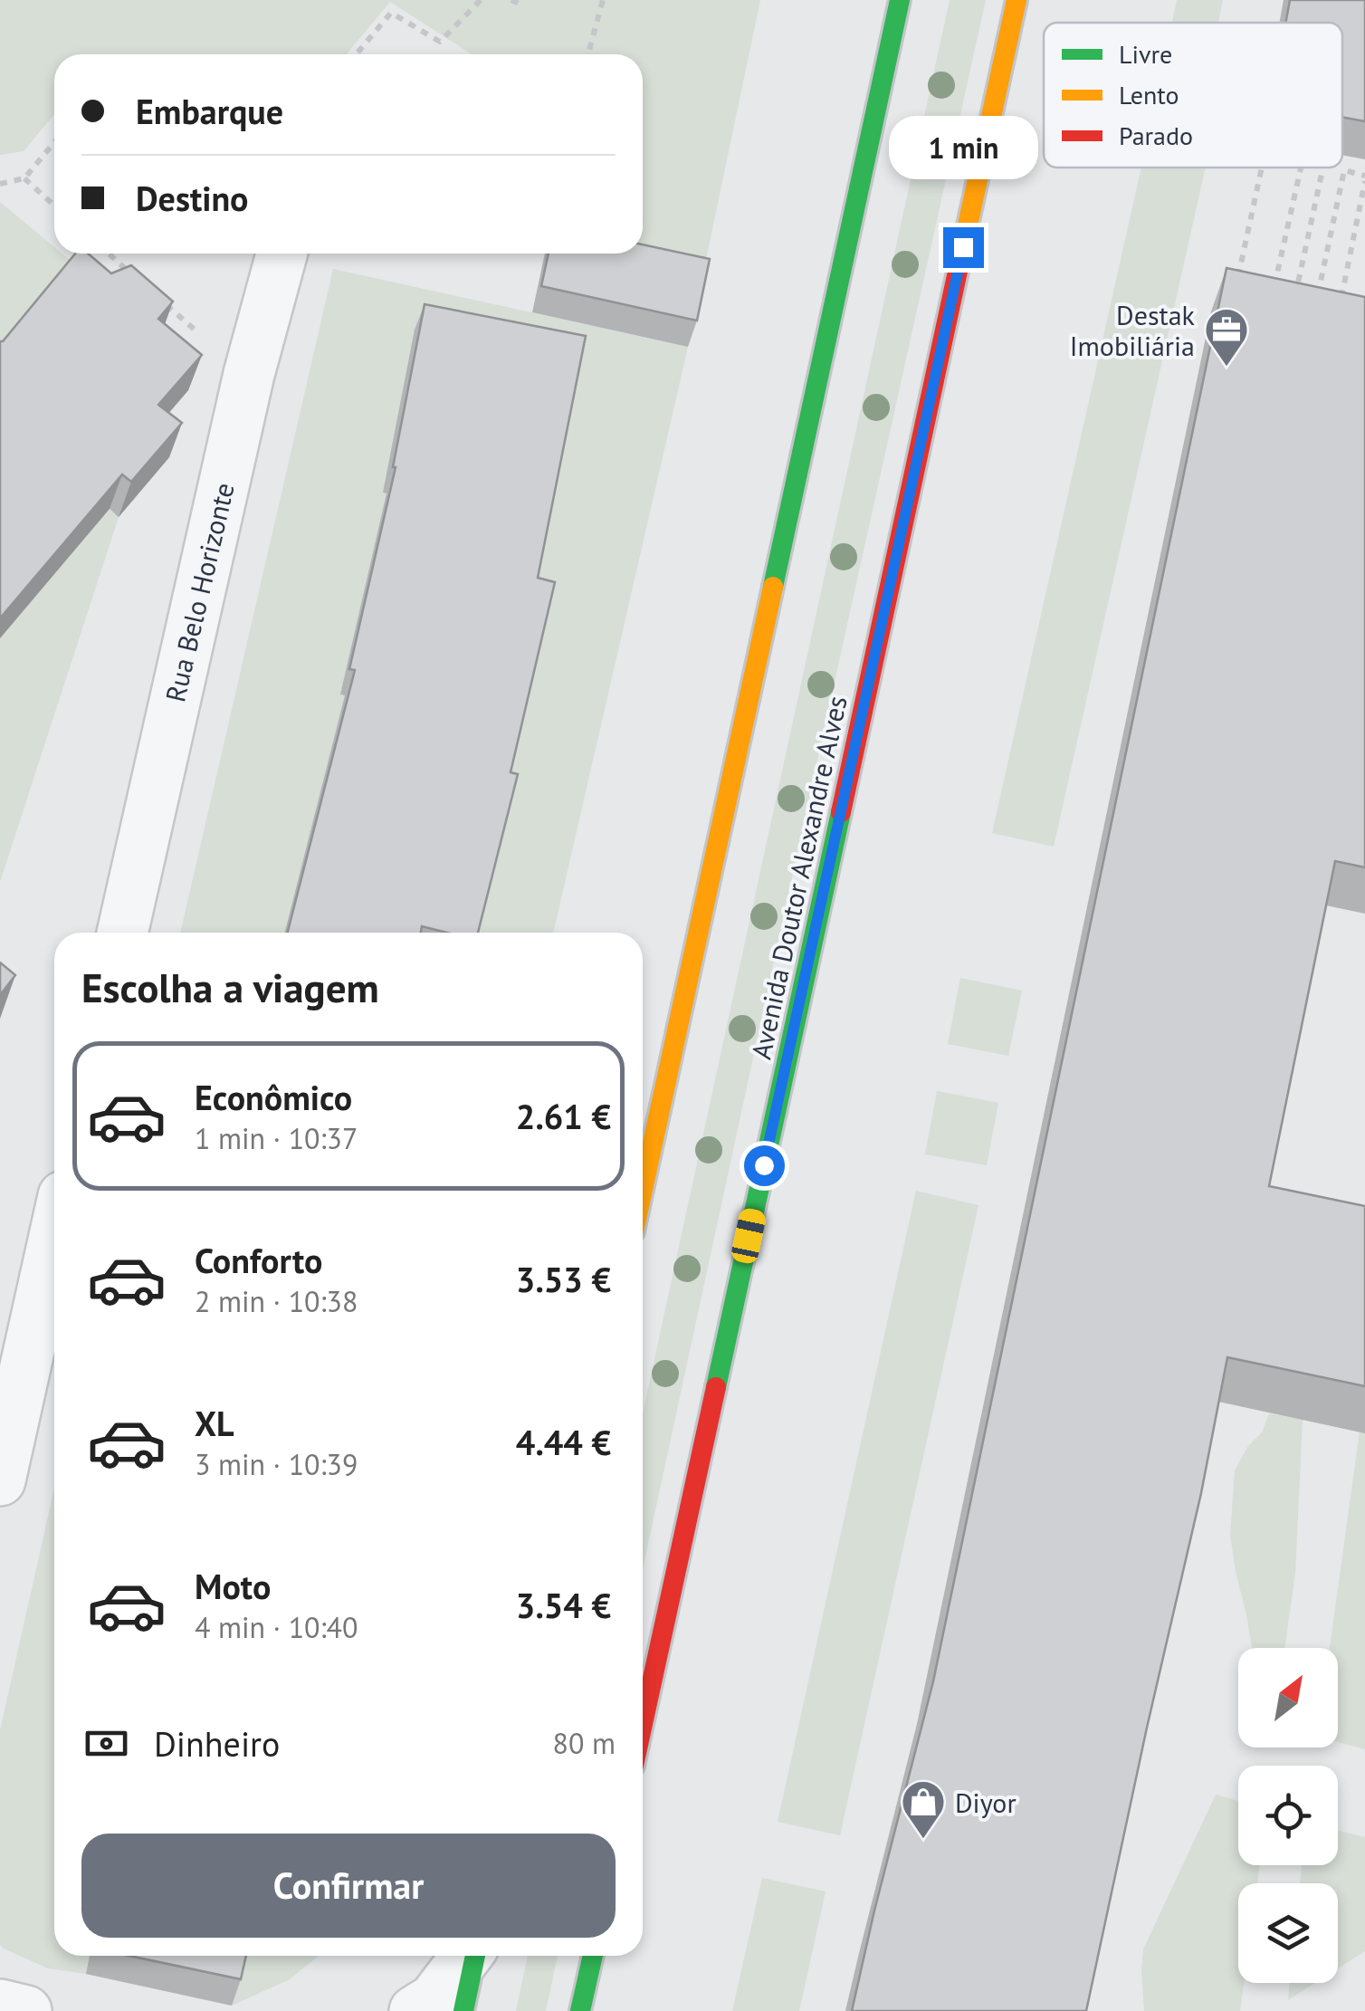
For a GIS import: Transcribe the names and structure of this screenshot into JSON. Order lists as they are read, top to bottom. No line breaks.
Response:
{"streets":{"main road":["Avenida Doutor Alexandre Alves"],"street":["Rua Belo Horizonte"]},"places":{"office":["Destak Imobiliária"],"shop":["Diyor"]},"legend":["Livre","Lento","Parado"],"north":"top right","page":{"banner":["Embarque","Destino"],"bubble":"1 min","heading":"Escolha a viagem","list":[{"name":"Econômico","note":"1 min · 10:37","value":"2.61 €"},{"name":"Conforto","note":"2 min · 10:38","value":"3.53 €"},{"name":"XL","note":"3 min · 10:39","value":"4.44 €"},{"name":"Moto","note":"4 min · 10:40","value":"3.54 €"}],"pay":["Dinheiro","80 m"],"buttons":"Confirmar"}}
